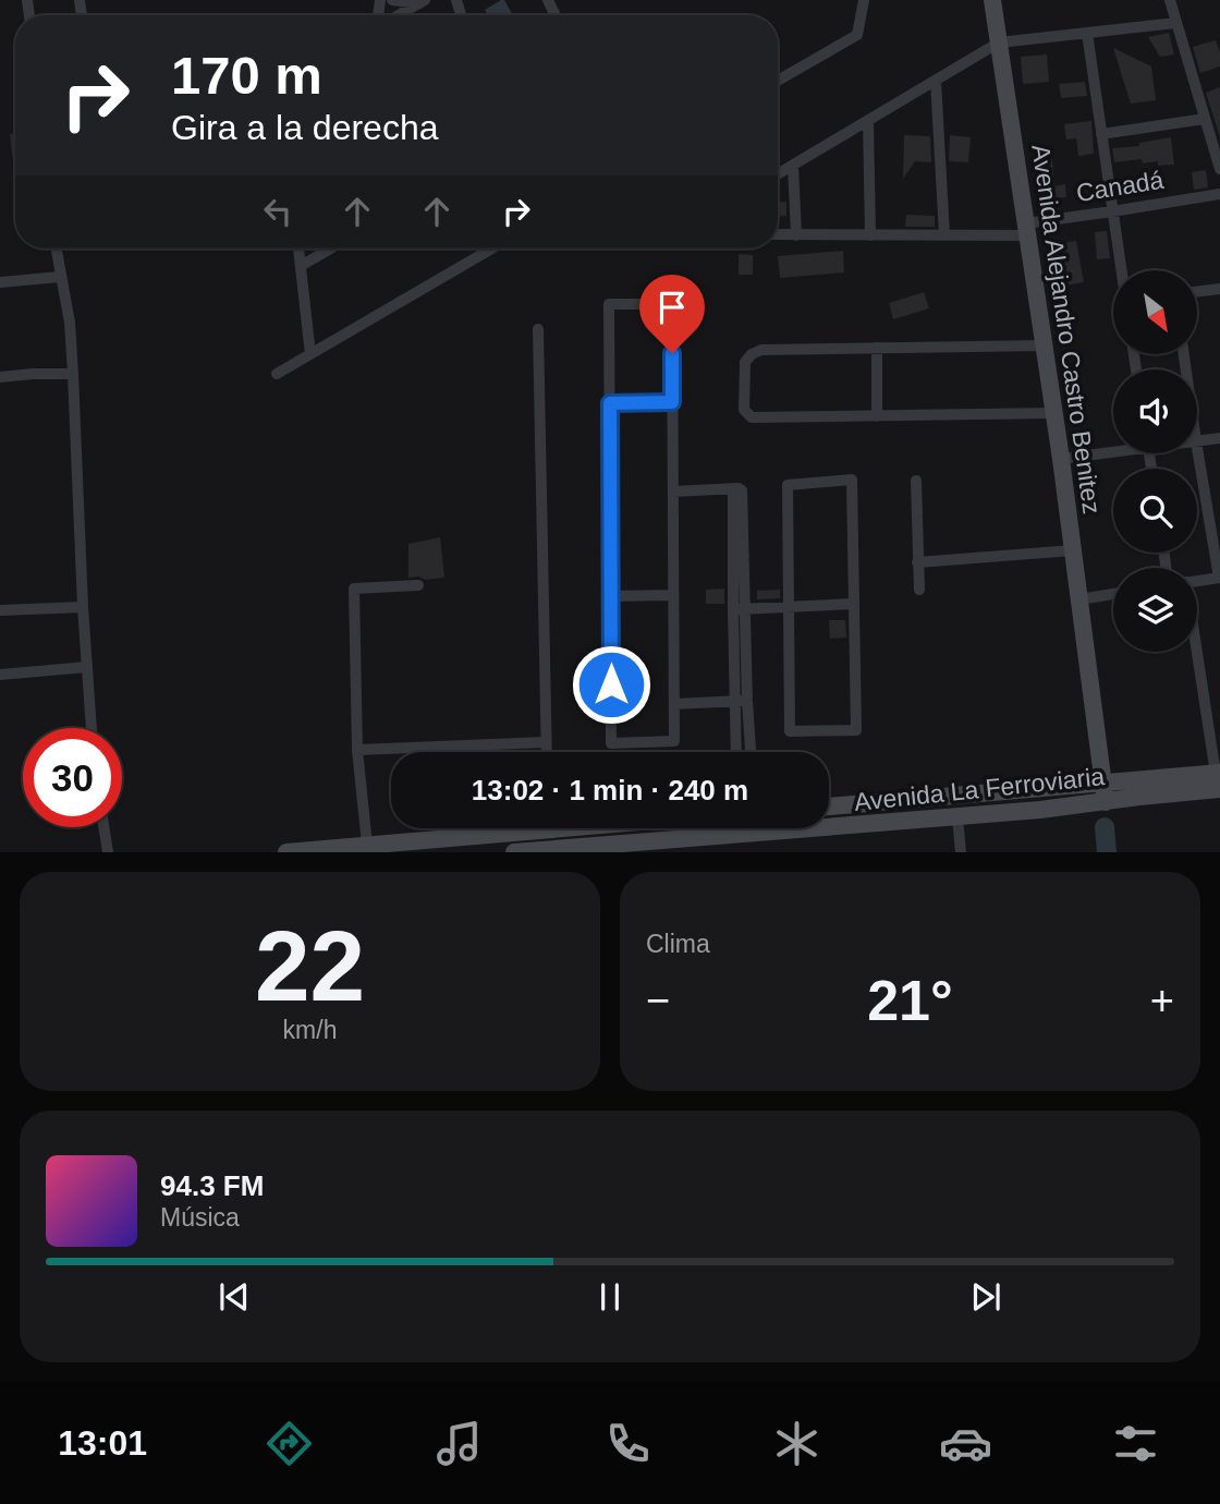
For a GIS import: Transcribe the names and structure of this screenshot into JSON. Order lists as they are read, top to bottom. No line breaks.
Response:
{"streets":{"main road":["Avenida Alejandro Castro Benitez","Avenida La Ferroviaria"],"street":["Canadá"]},"crossings":[["Canadá","Avenida Alejandro Castro Benitez"],["Avenida Alejandro Castro Benitez","Avenida La Ferroviaria"]],"north":"bottom right","page":{"turn":["170 m","Gira a la derecha"],"limit":"30","trip":"13:02 · 1 min · 240 m","tile":[["22","km/h"],"Clima"],"heat":["−","21°","+"],"song":["94.3 FM","Música"],"tabs":"13:01"}}
